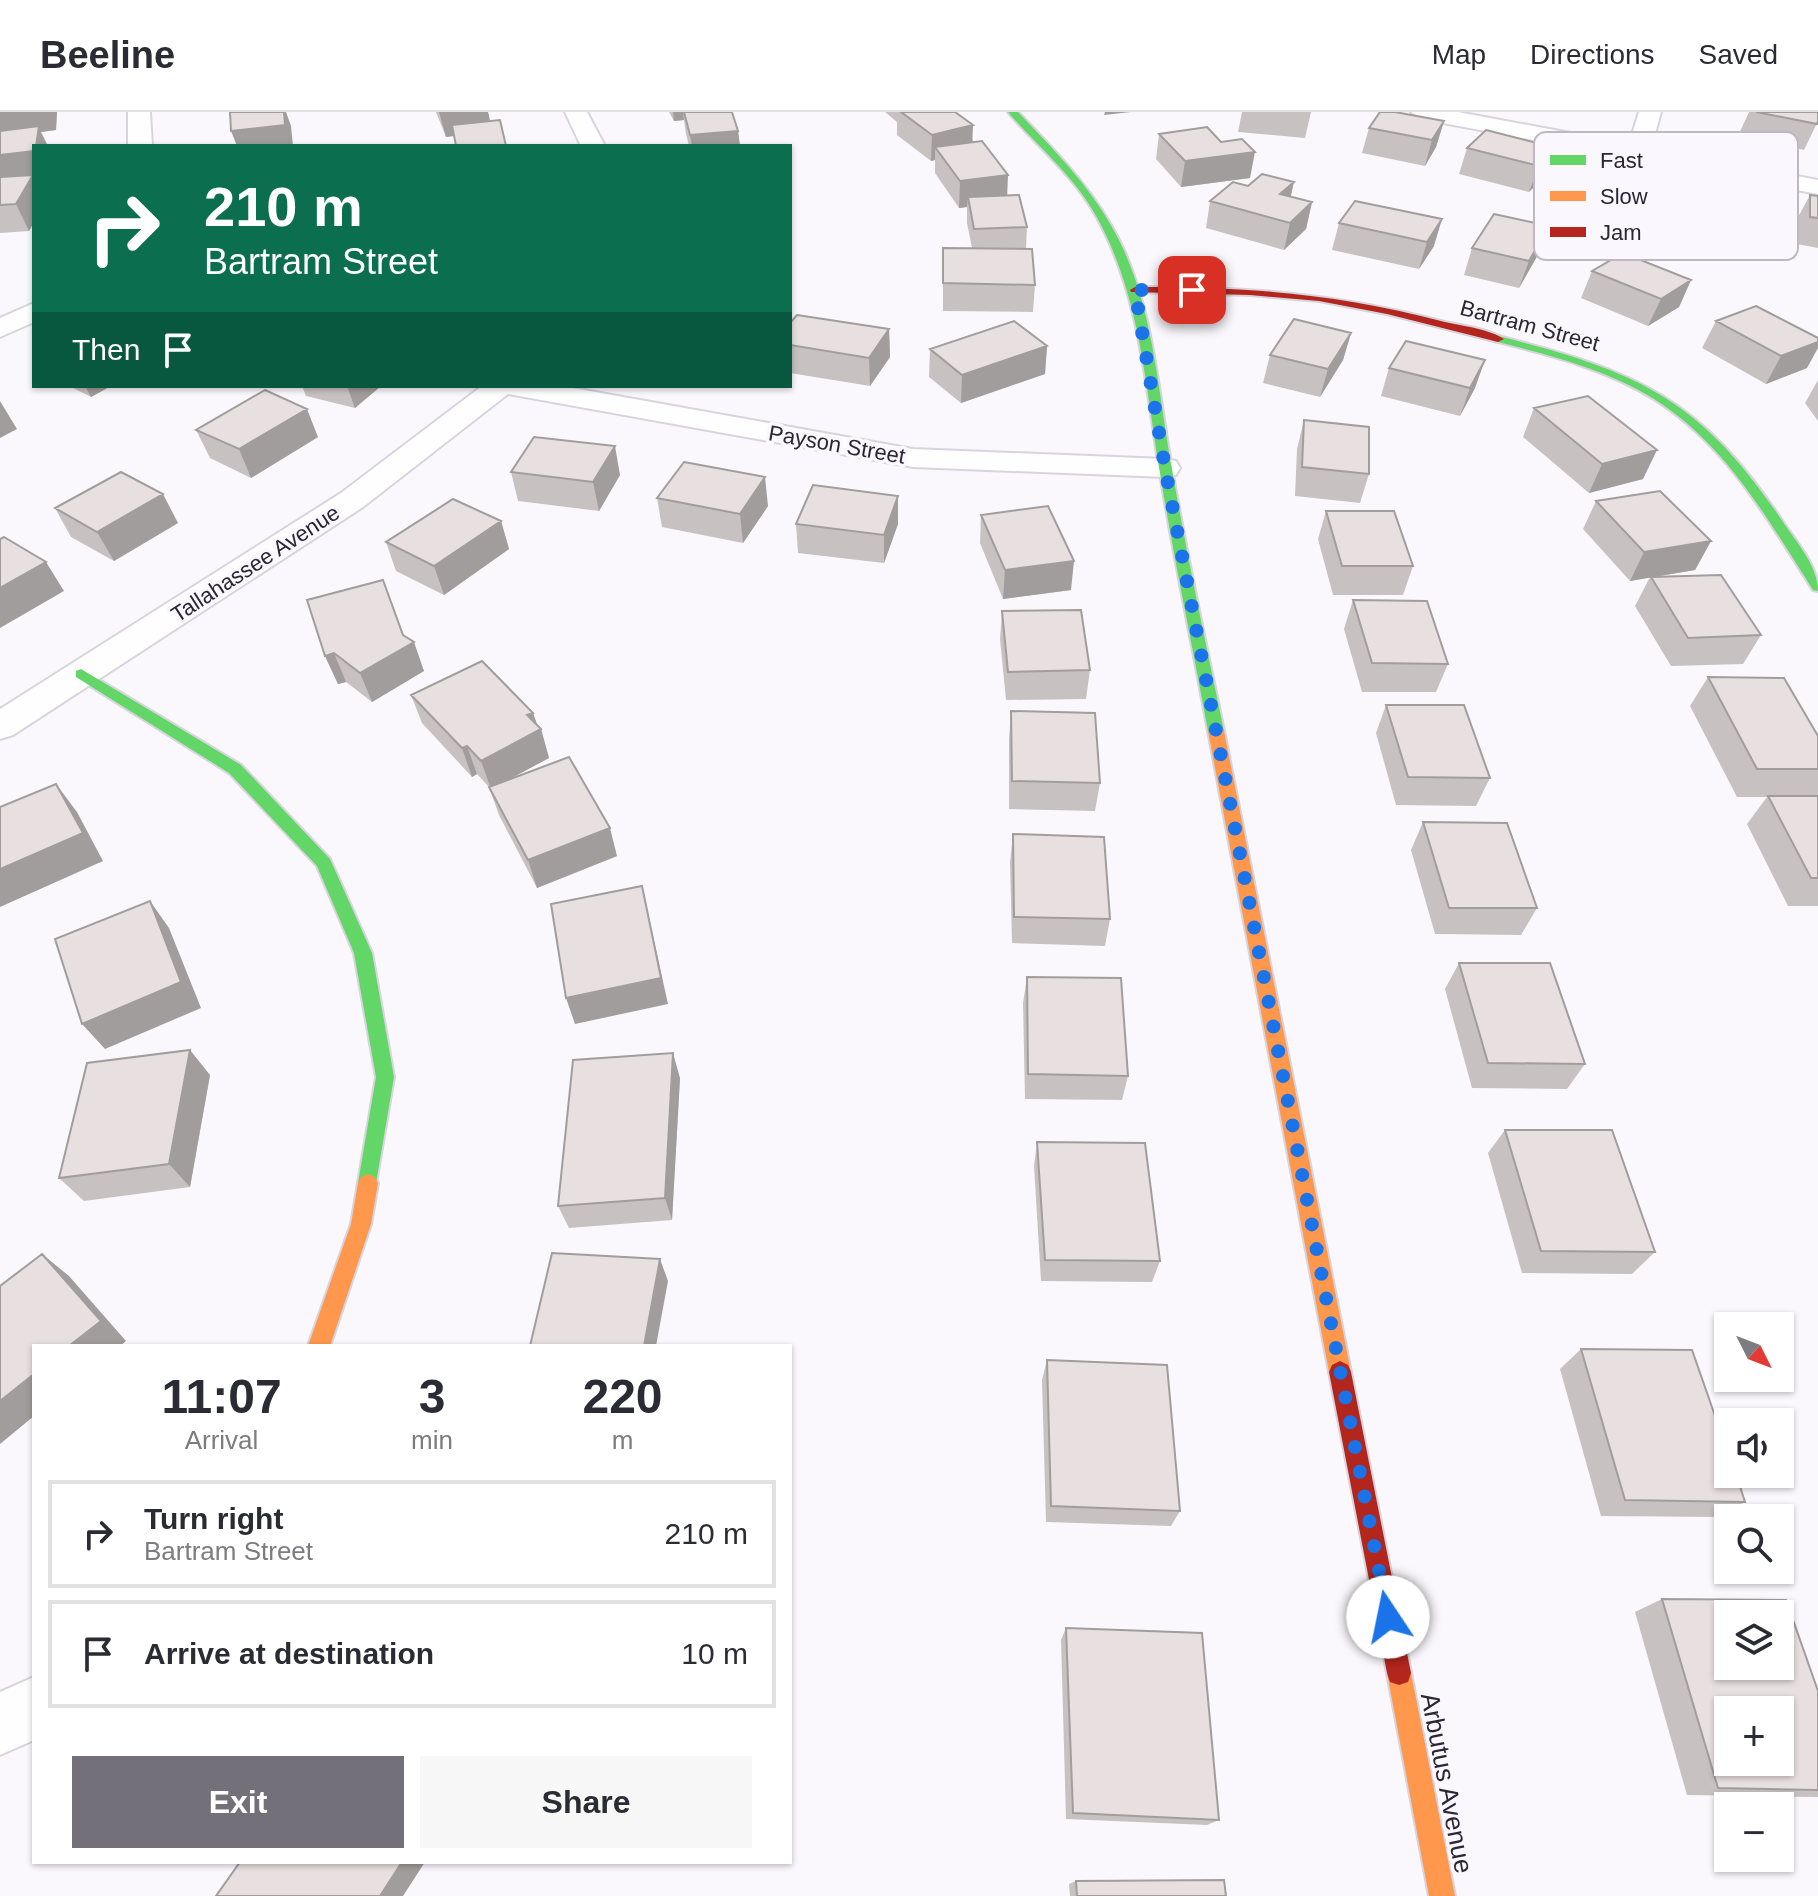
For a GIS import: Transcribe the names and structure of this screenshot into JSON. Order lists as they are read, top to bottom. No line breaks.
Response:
{"streets":{"street":["Bartram Street","Payson Street","Tallahassee Avenue","Arbutus Avenue"]},"crossings":[["Bartram Street","Arbutus Avenue"],["Payson Street","Arbutus Avenue"]],"legend":["Fast","Slow","Jam"],"north":"bottom right","page":{"header":"Beeline","nav":["Map","Directions","Saved"],"turn":["210 m","Bartram Street"],"then":"Then","map_buttons":["+","−"],"eta":["11:07","Arrival","3","min","220","m"],"list":[{"name":"Turn right","note":"Bartram Street","value":"210 m"},{"name":"Arrive at destination","value":"10 m"}],"buttons":["Exit","Share"]}}
